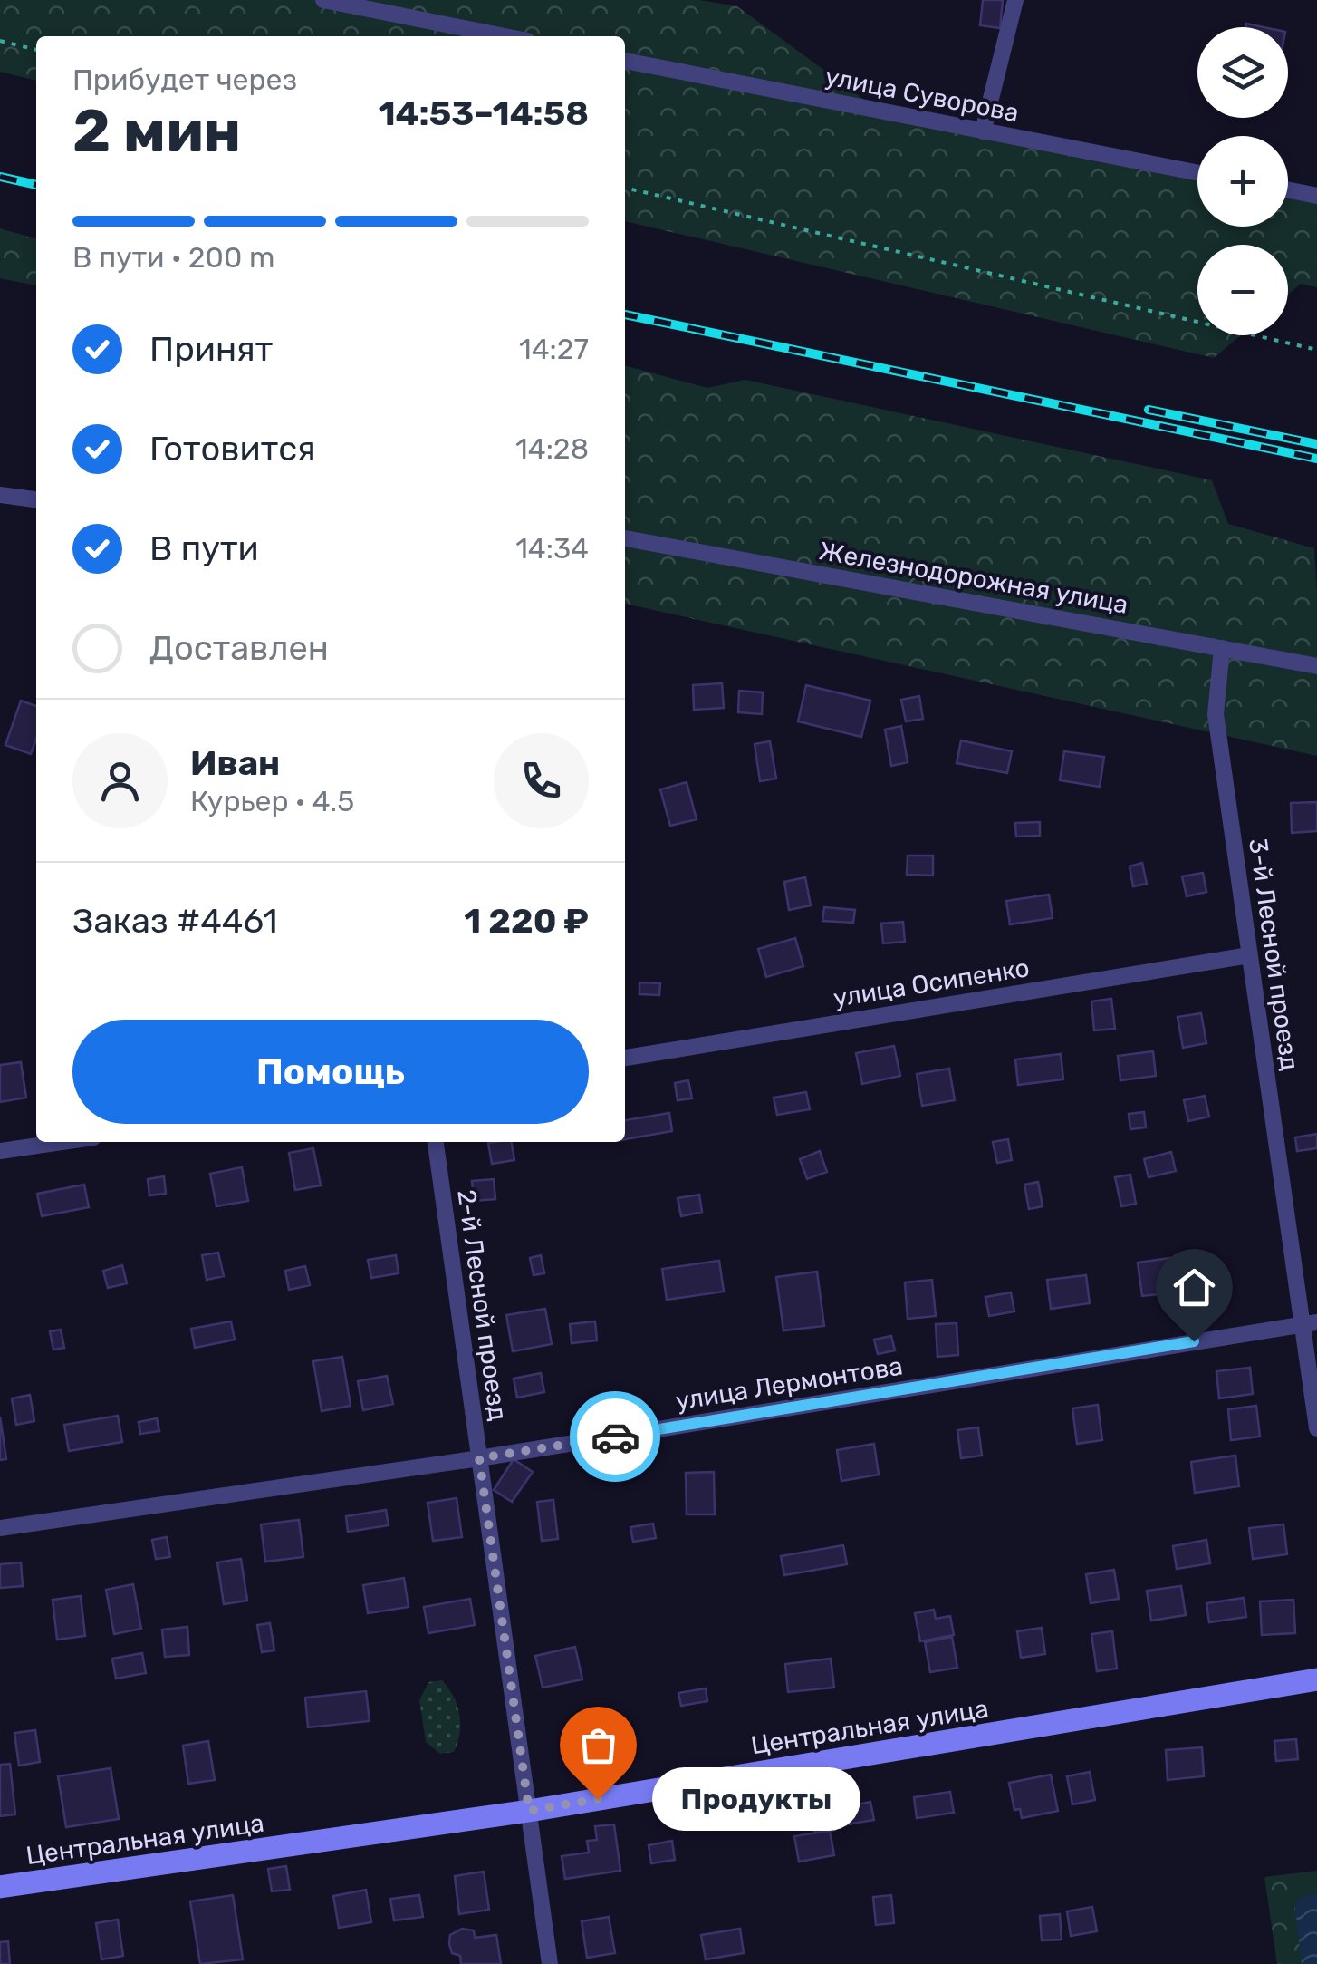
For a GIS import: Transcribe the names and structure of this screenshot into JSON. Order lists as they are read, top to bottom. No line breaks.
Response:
{"streets":{"street":["улица Суворова","Железнодорожная улица","3-й Лесной проезд","улица Осипенко","2-й Лесной проезд","улица Лермонтова","Центральная улица"]},"crossings":[["Железнодорожная улица","3-й Лесной проезд"],["3-й Лесной проезд","улица Осипенко"],["3-й Лесной проезд","улица Лермонтова"],["2-й Лесной проезд","улица Лермонтова"],["2-й Лесной проезд","Центральная улица"]],"places":["Продукты"],"page":{"map_buttons":["+","−"],"heading":["2 мин","Прибудет через","14:53–14:58"],"panel":["Иван","Курьер · 4.5","Заказ #4461","1 220 ₽"],"bar":"В пути · 200 m","list":[["Принят","14:27"],["Готовится","14:28"],["В пути","14:34"],"Доставлен"],"buttons":"Помощь","bubble":"Продукты"}}
